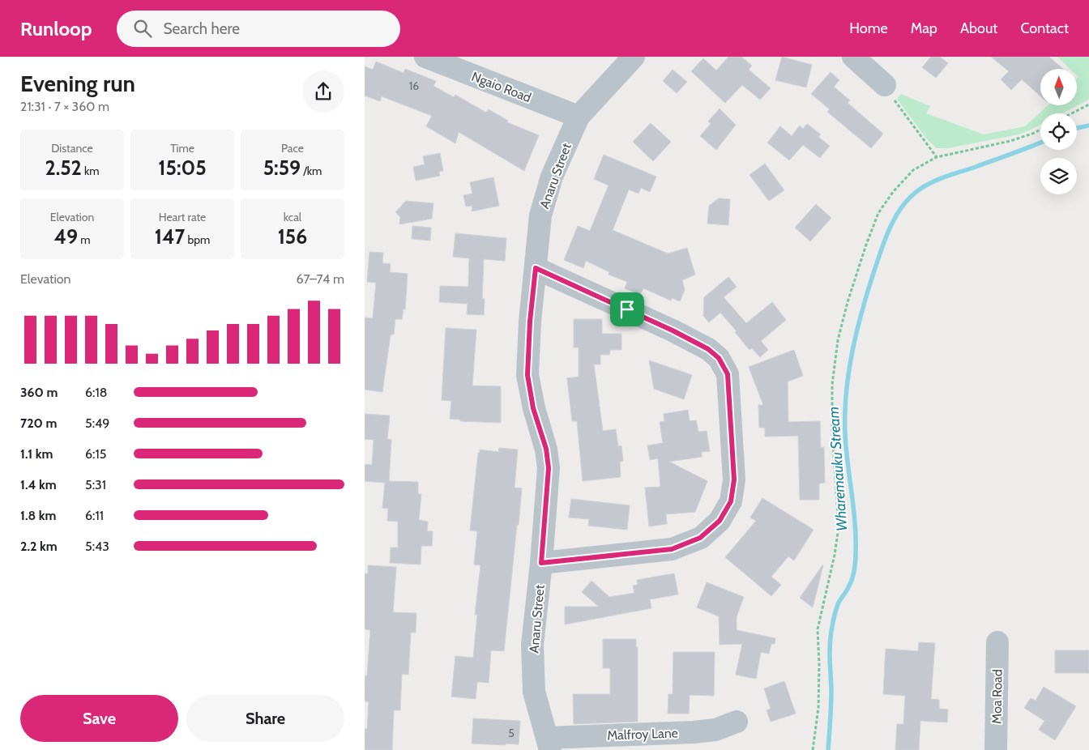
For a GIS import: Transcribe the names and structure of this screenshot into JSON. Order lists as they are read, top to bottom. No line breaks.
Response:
{"streets":{"street":["Ngaio Road","Anaru Street","Moa Road","Malfroy Lane"]},"crossings":[["Ngaio Road","Anaru Street"],["Anaru Street","Malfroy Lane"]],"water":["Wharemauku Stream"],"house_numbers":["16","5"],"north":"top","page":{"header":"Runloop","search":"Search here","nav":["Home","Map","About","Contact"],"heading":["Evening run","21:31 · 7 × 360 m"],"stats":[["Distance","2.52 km"],["Time","15:05"],["Pace","5:59 /km"],["Elevation","49 m"],["Heart rate","147 bpm"],["kcal","156"]],"chart":["Elevation","67–74 m"],"list":[{"name":"360 m","note":"6:18"},{"name":"720 m","note":"5:49"},{"name":"1.1 km","note":"6:15"},{"name":"1.4 km","note":"5:31"},{"name":"1.8 km","note":"6:11"},{"name":"2.2 km","note":"5:43"}],"buttons":["Save","Share"]}}
